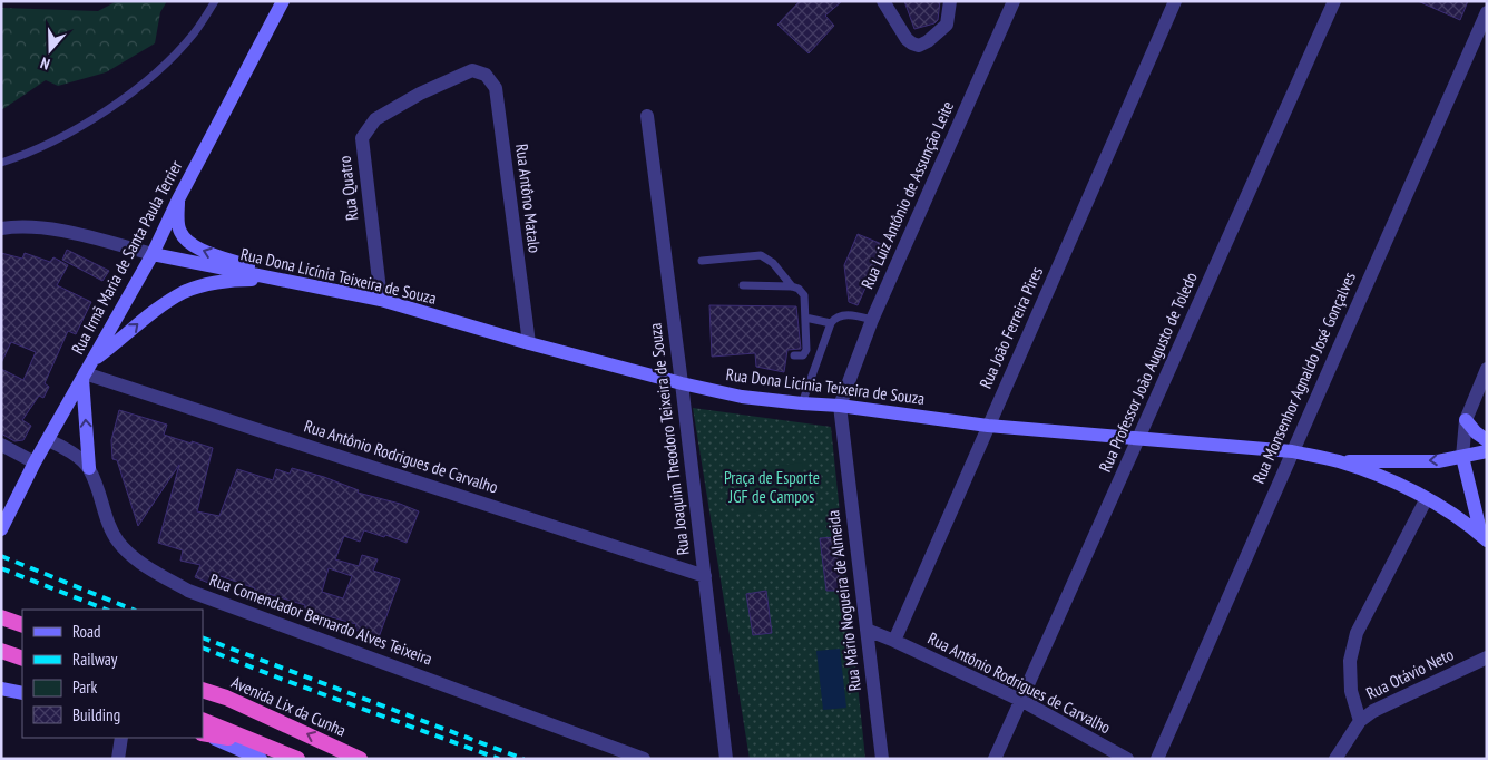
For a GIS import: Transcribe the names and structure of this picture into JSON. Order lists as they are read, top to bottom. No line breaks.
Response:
{"streets":{"highway":["Avenida Lix da Cunha"],"main road":["Rua Irmã Maria de Santa Paula Terrier","Rua Dona Licínia Teixeira de Souza"],"street":["Rua Quatro","Rua Luiz Antônio de Assunção Leite","Rua Antôno Matalo","Rua João Ferreira Pires","Rua Professor João Augusto de Toledo","Rua Monsenhor Agnaldo José Gonçalves","Rua Joaquim Theodoro Teixeira de Souza","Rua Antônio Rodrigues de Carvalho","Rua Mário Nogueira de Almeida","Rua Comendador Bernardo Alves Teixeira","Rua Otávio Neto"]},"crossings":[["Rua Quatro","Rua Antôno Matalo"],["Rua Quatro","Rua Dona Licínia Teixeira de Souza"],["Rua Luiz Antônio de Assunção Leite","Rua Dona Licínia Teixeira de Souza"],["Rua Luiz Antônio de Assunção Leite","Rua Mário Nogueira de Almeida"],["Rua Antôno Matalo","Rua Dona Licínia Teixeira de Souza"],["Rua Irmã Maria de Santa Paula Terrier","Rua Dona Licínia Teixeira de Souza"],["Rua Irmã Maria de Santa Paula Terrier","Rua Antônio Rodrigues de Carvalho"],["Rua Dona Licínia Teixeira de Souza","Rua João Ferreira Pires"],["Rua Dona Licínia Teixeira de Souza","Rua Professor João Augusto de Toledo"],["Rua Dona Licínia Teixeira de Souza","Rua Monsenhor Agnaldo José Gonçalves"],["Rua Dona Licínia Teixeira de Souza","Rua Joaquim Theodoro Teixeira de Souza"],["Rua Dona Licínia Teixeira de Souza","Rua Mário Nogueira de Almeida"],["Rua João Ferreira Pires","Rua Antônio Rodrigues de Carvalho"],["Rua Professor João Augusto de Toledo","Rua Antônio Rodrigues de Carvalho"],["Rua Joaquim Theodoro Teixeira de Souza","Rua Antônio Rodrigues de Carvalho"]],"parks":["Praça de Esporte JGF de Campos"],"legend":["Road","Railway","Park","Building"],"north":"bottom"}
